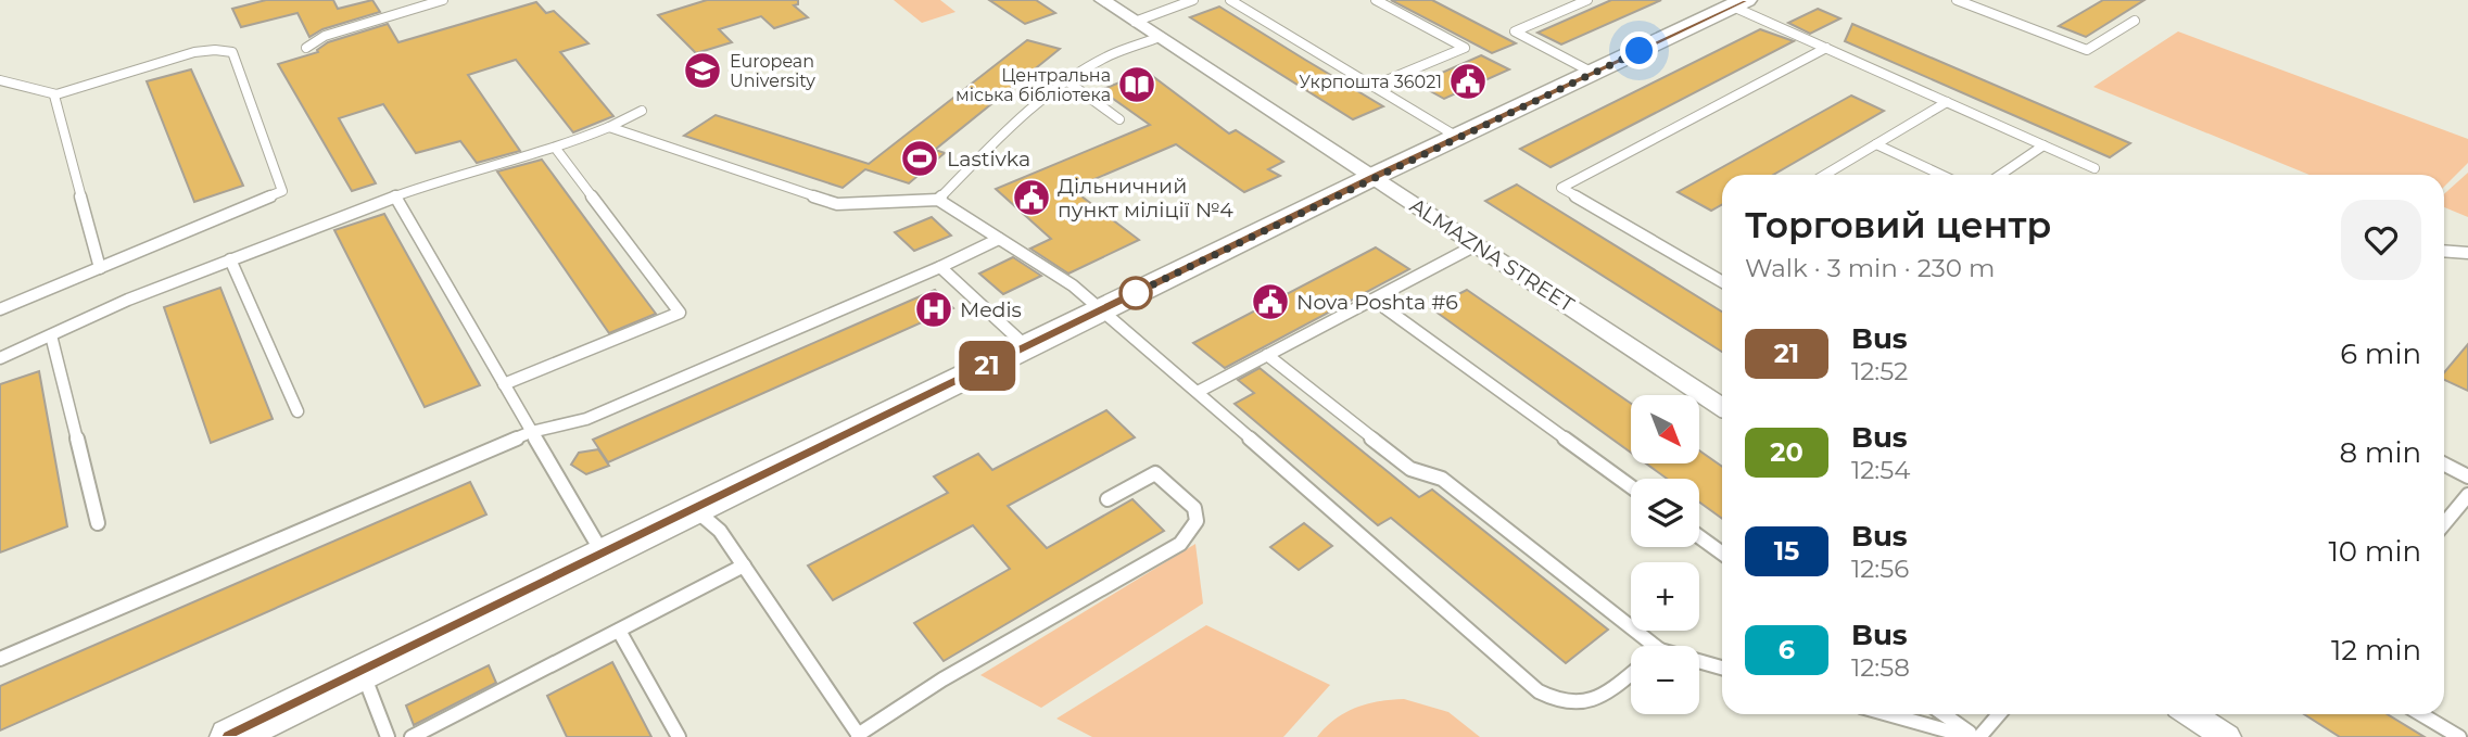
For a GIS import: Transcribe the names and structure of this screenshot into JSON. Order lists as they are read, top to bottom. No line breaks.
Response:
{"streets":{"street":["ALMAZNA STREET"]},"places":{"school or university":["European University"],"public building":["Укрпошта 36021","Дільничний пункт міліції №4","Nova Poshta #6"],"library":["Центральна міська бібліотека"],"sports":["Lastivka"],"hospital":["Medis"]},"lines":["bus line 21"],"north":"bottom right","page":{"on_map":"21","heading":["Торговий центр","Walk · 3 min · 230 m"],"list":[{"mark":"21","name":"Bus","note":"12:52","value":"6 min"},{"mark":"20","name":"Bus","note":"12:54","value":"8 min"},{"mark":"15","name":"Bus","note":"12:56","value":"10 min"},{"mark":"6","name":"Bus","note":"12:58","value":"12 min"}],"map_buttons":["+","−"]}}
